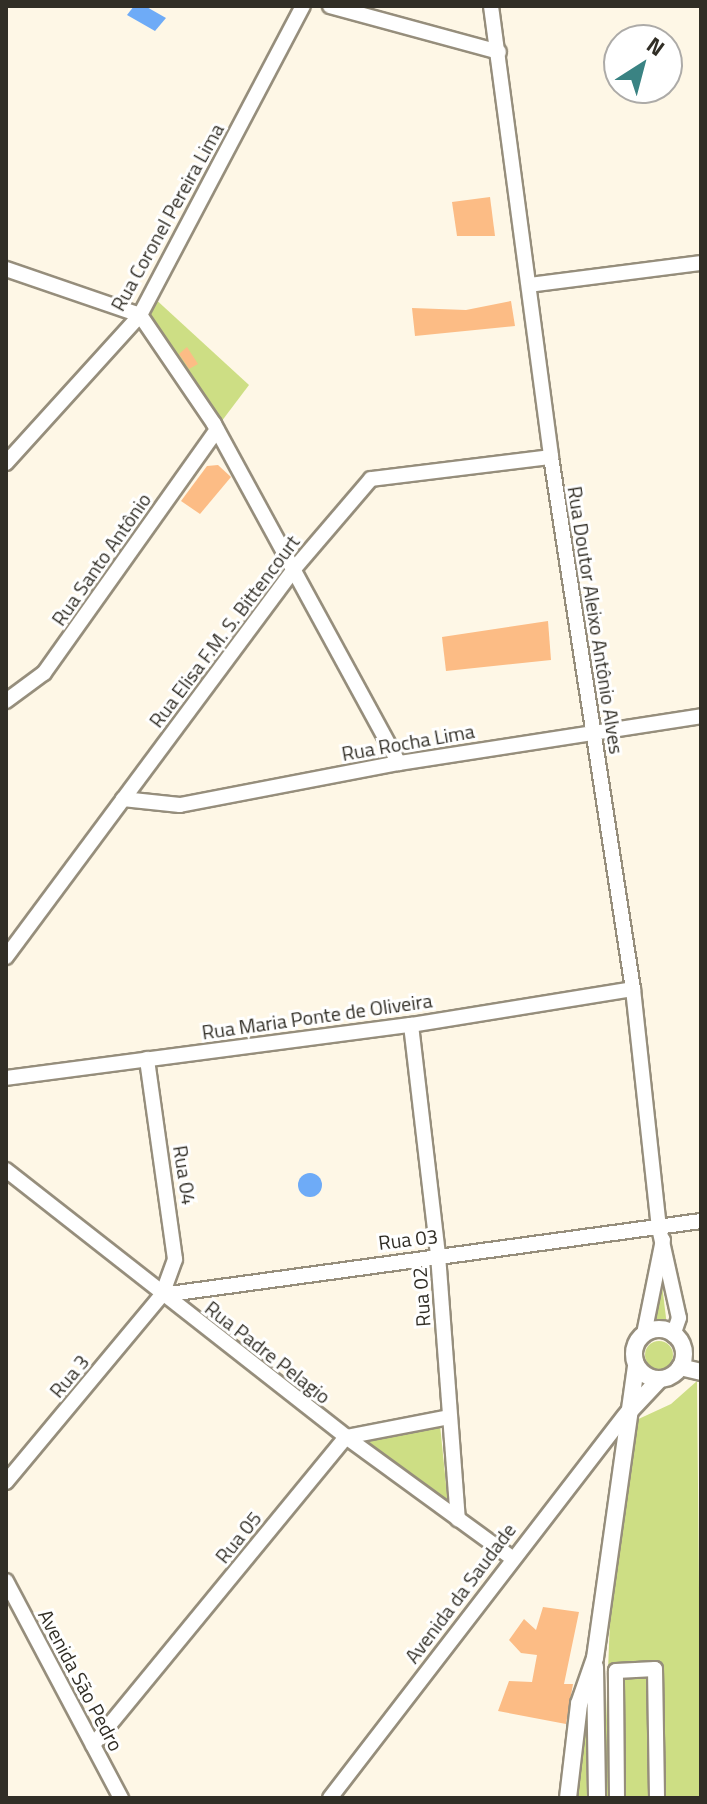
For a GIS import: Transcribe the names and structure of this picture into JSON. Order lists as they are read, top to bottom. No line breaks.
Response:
{"streets":{"street":["Rua Coronel Pereira Lima","Rua Santo Antônio","Rua Doutor Aleixo Antônio Alves","Rua Elisa F.M. S. Bittencourt","Rua Rocha Lima","Rua Maria Ponte de Oliveira","Rua 04","Rua 03","Rua 02","Rua Padre Pelagio","Rua 3","Rua 05","Avenida da Saudade","Avenida São Pedro"]},"crossings":[["Rua Doutor Aleixo Antônio Alves","Rua Elisa F.M. S. Bittencourt"],["Rua Doutor Aleixo Antônio Alves","Rua Rocha Lima"],["Rua Doutor Aleixo Antônio Alves","Rua Maria Ponte de Oliveira"],["Rua Doutor Aleixo Antônio Alves","Rua 03"],["Rua Elisa F.M. S. Bittencourt","Rua Rocha Lima"],["Rua Maria Ponte de Oliveira","Rua 04"],["Rua Maria Ponte de Oliveira","Rua 02"],["Rua 04","Rua 03"],["Rua 04","Rua Padre Pelagio"],["Rua 04","Rua 3"],["Rua 03","Rua 02"],["Rua 03","Rua Padre Pelagio"],["Rua 03","Rua 3"],["Rua 02","Rua Padre Pelagio"],["Rua Padre Pelagio","Rua 3"],["Rua Padre Pelagio","Rua 05"],["Rua Padre Pelagio","Avenida da Saudade"],["Rua 05","Avenida São Pedro"]],"north":"top right"}
